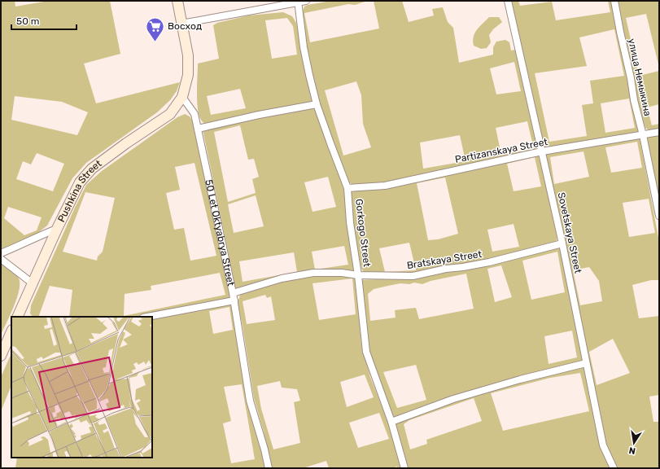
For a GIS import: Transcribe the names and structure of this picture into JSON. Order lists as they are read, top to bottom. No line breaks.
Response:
{"streets":{"main road":["Pushkina Street"],"street":["улица Немыкина","Partizanskaya Street","50 Let Oktyabrya Street","Gorkogo Street","Sovetskaya Street","Bratskaya Street"]},"crossings":[["улица Немыкина","Partizanskaya Street"],["Partizanskaya Street","Gorkogo Street"],["Partizanskaya Street","Sovetskaya Street"],["Pushkina Street","50 Let Oktyabrya Street"],["50 Let Oktyabrya Street","Bratskaya Street"],["Gorkogo Street","Bratskaya Street"],["Sovetskaya Street","Bratskaya Street"]],"places":{"supermarket":["Восход"]},"scale_bar":"50 m","north":"bottom"}
